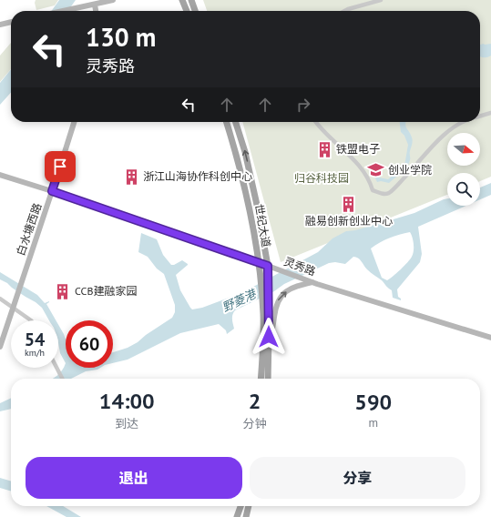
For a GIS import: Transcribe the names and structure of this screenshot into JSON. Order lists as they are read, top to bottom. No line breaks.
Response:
{"streets":{"main road":["世纪大道"],"street":["白水塘西路","灵秀路"]},"crossings":[["世纪大道","灵秀路"],["白水塘西路","灵秀路"]],"water":["野菱港"],"parks":["归谷科技园"],"places":{"building":["铁盟电子","浙江山海协作科创中心","融易创新创业中心","CCB建融家园"],"school or university":["创业学院"]},"north":"right","page":{"turn":["130 m","灵秀路"],"speed":"54 km/h","limit":"60","eta":["14:00","到达","2","分钟","590","m"],"buttons":["退出","分享"]}}
